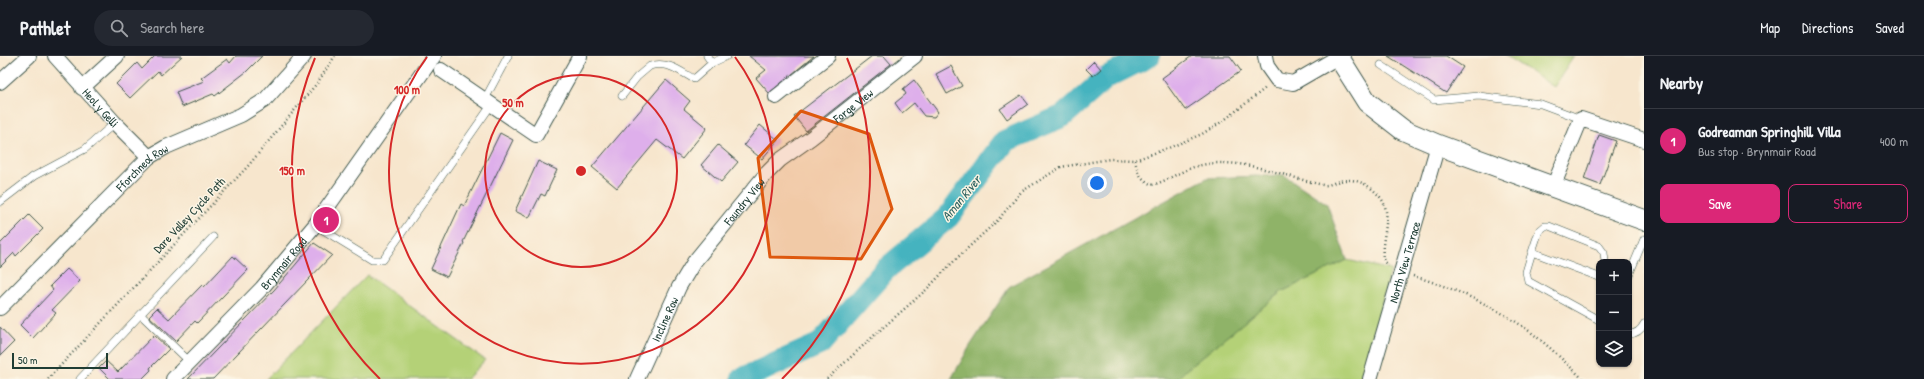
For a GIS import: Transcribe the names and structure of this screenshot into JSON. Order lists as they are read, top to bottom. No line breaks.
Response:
{"streets":{"street":["Forge View","Heol y Gelli","Fforchneol Row","Foundry View","North View Terrace","Brynmair Road","Incline Row"],"path":["Dare Valley Cycle Path"]},"crossings":[["Forge View","Foundry View"],["Heol y Gelli","Fforchneol Row"],["Foundry View","Incline Row"]],"water":["Aman River"],"scale_bar":"50 m","page":{"header":"Pathlet","search":"Search here","nav":["Map","Directions","Saved"],"heading":"Nearby","list":[{"mark":"1","name":"Godreaman Springhill Villa","note":"Bus stop · Brynmair Road","value":"400 m"}],"buttons":["Save","Share"],"pins":"1","map_buttons":["+","−"],"scale":"50 m"},"rings":["100 m","50 m","150 m"]}
